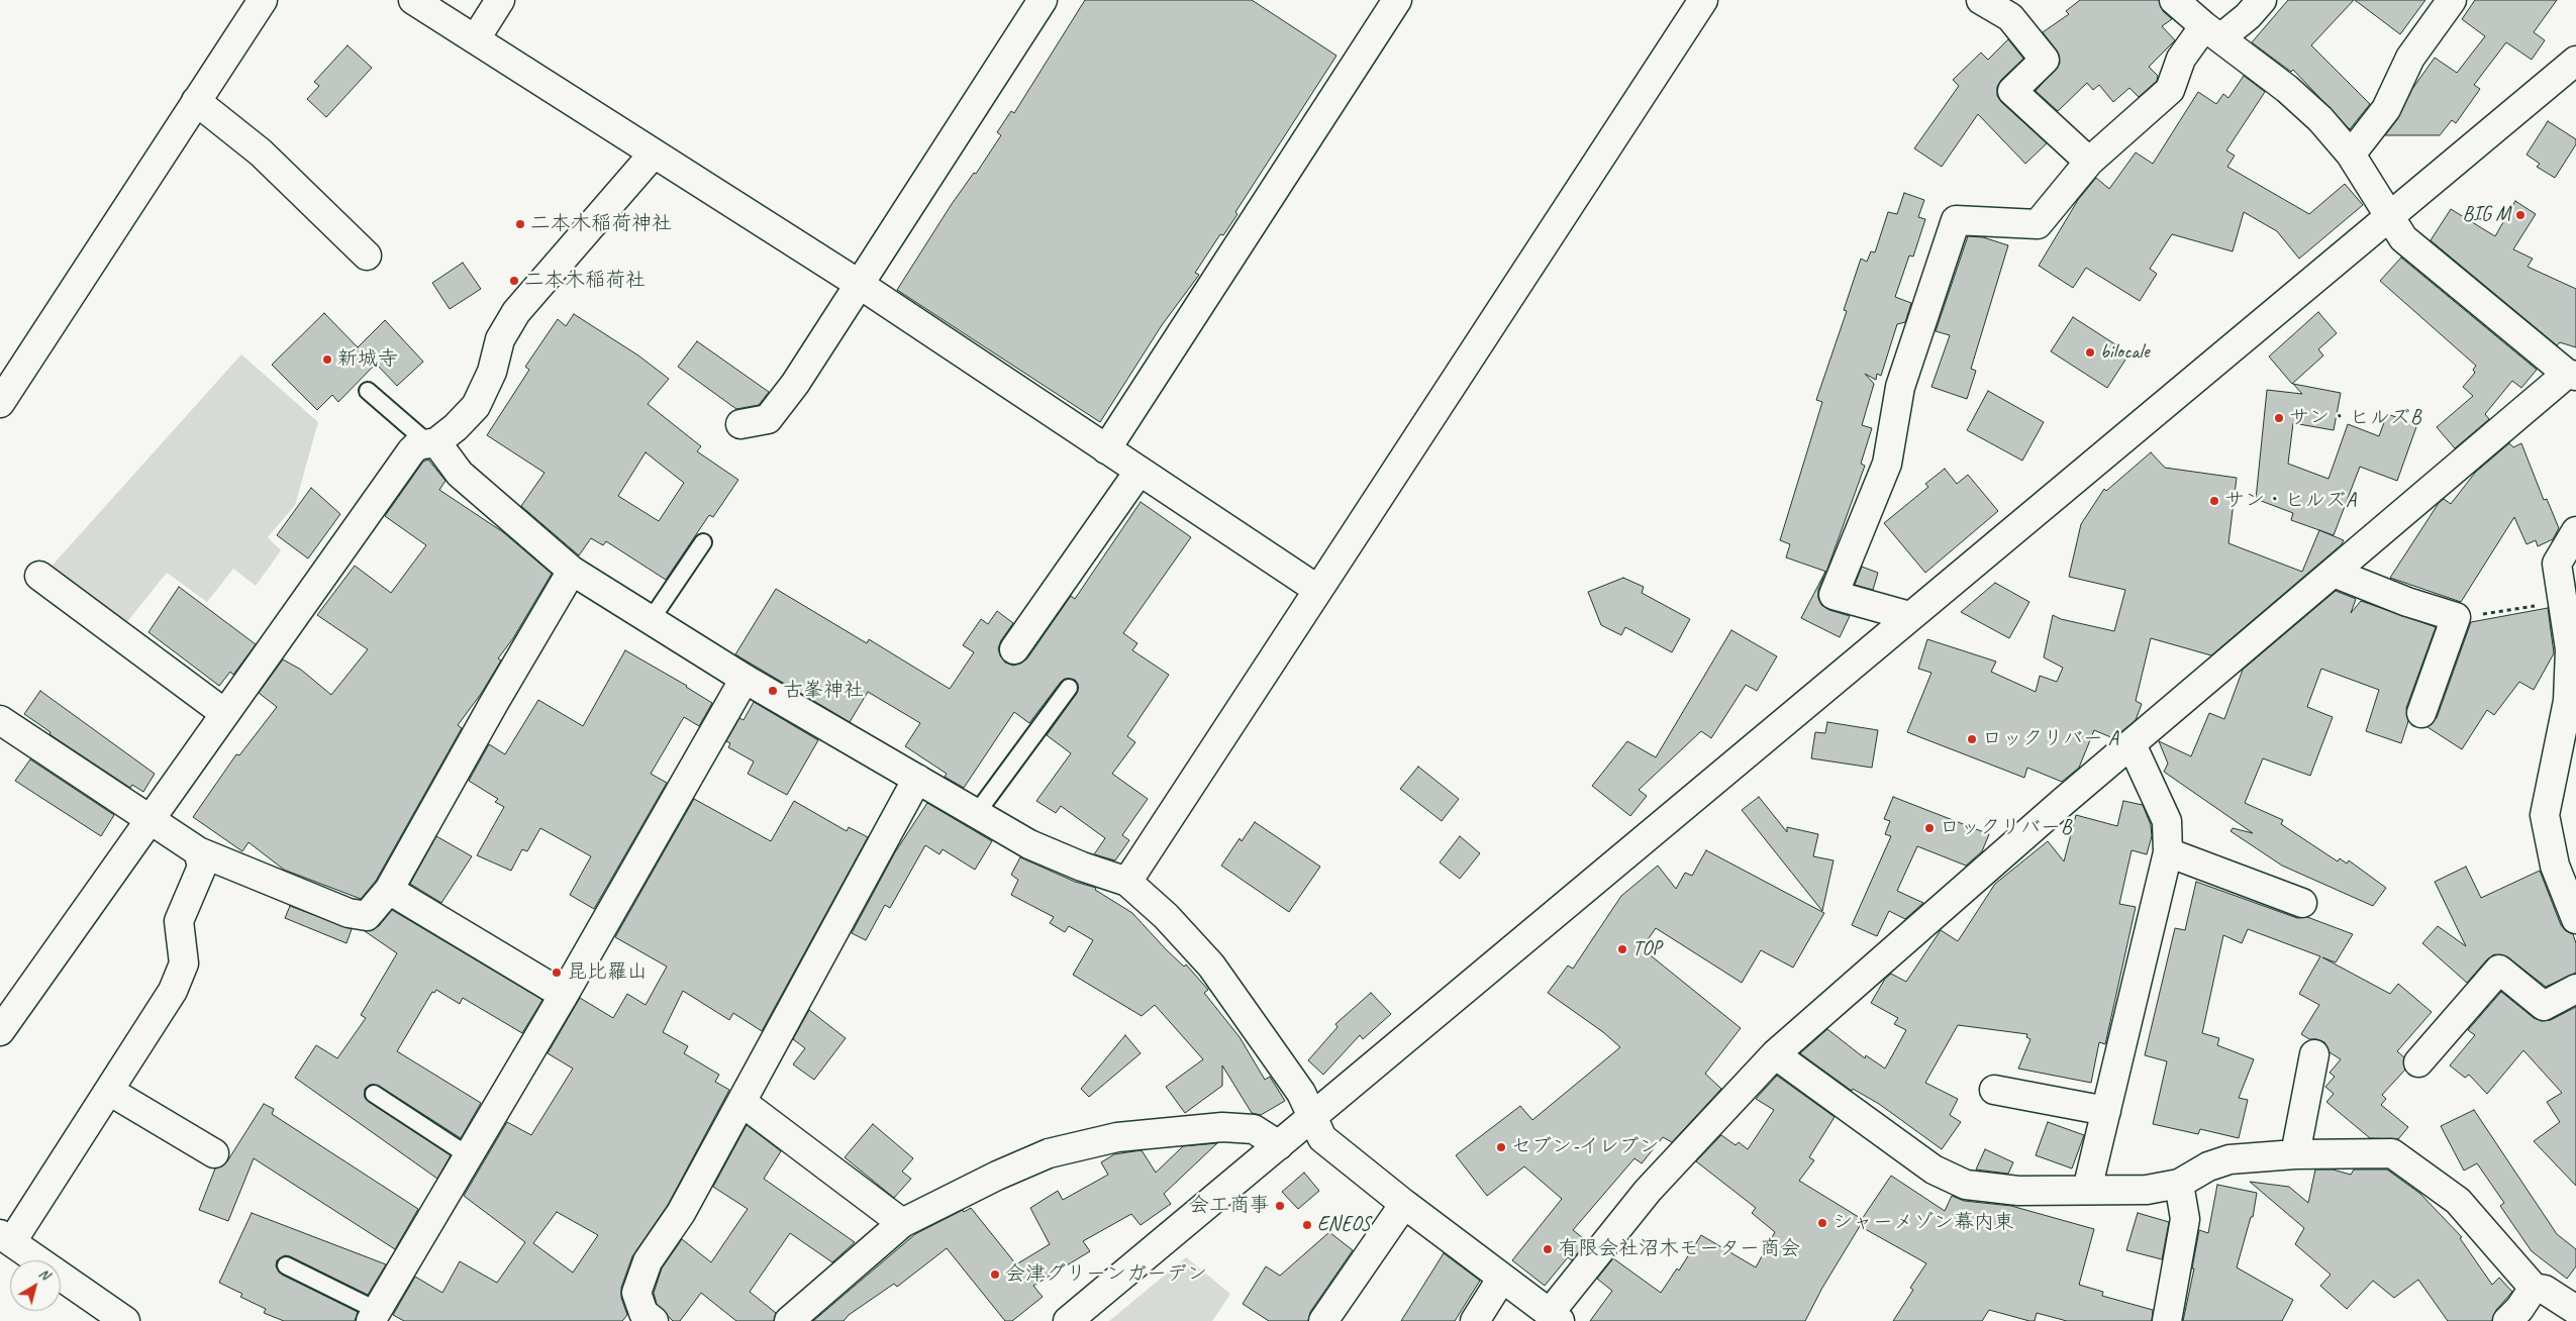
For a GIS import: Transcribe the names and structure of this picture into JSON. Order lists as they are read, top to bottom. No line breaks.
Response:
{"places":["BIG M","二本木稲荷神社","二本木稲荷社","bilocale","新城寺","サン・ヒルズB","サン・ヒルズA","古峯神社","ロックリバー A","ロックリバーB","TOP","昆比羅山","セブン-イレブン","会工商事","シャーメゾン幕内東","ENEOS","有限会社沼木モーター商会","会津グリーンガーデン"],"north":"top right"}
